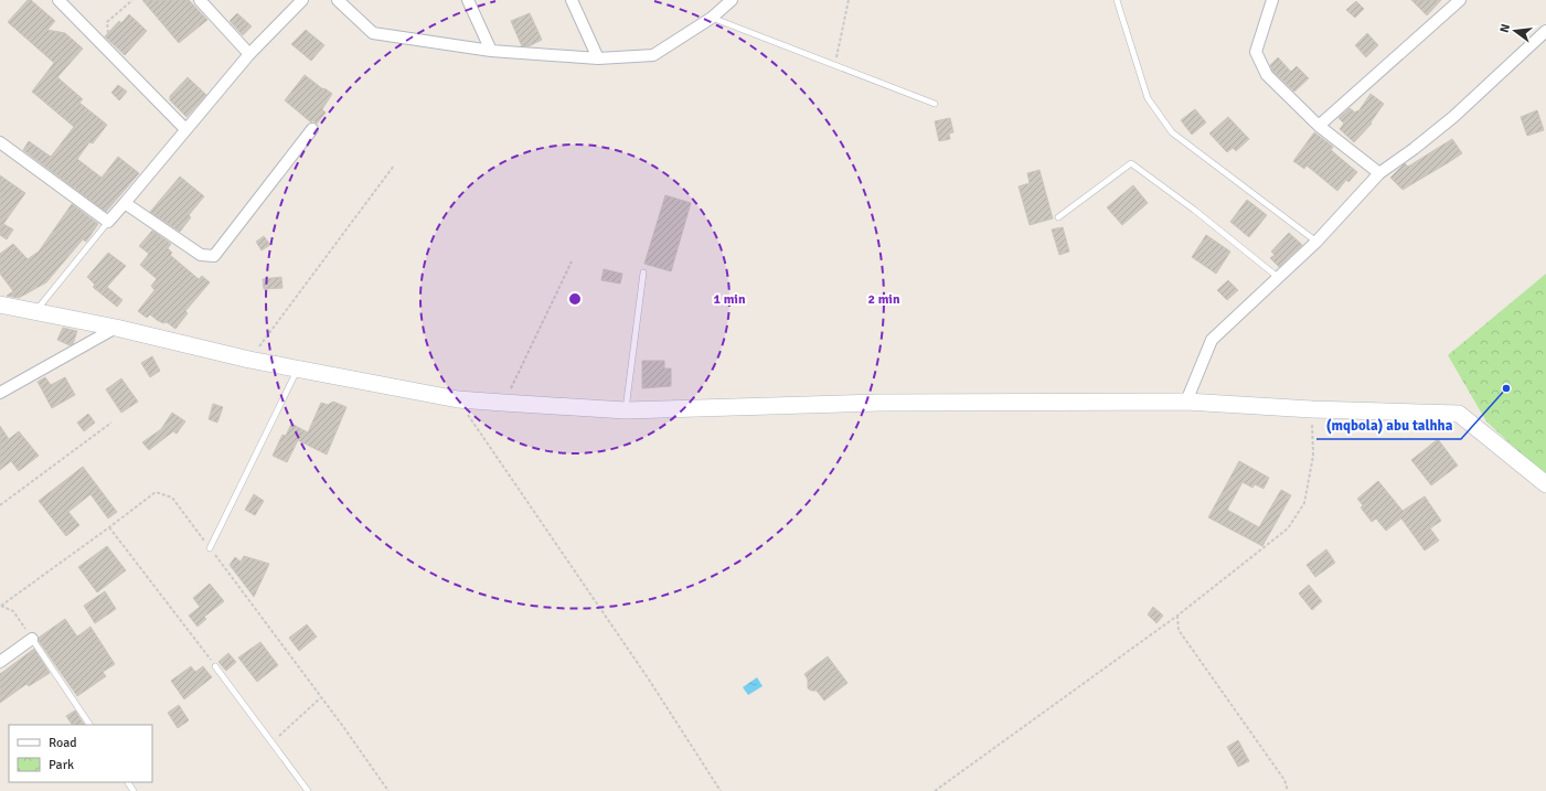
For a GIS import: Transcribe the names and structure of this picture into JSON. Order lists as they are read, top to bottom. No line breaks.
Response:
{"places":["(mqbola) abu talhha"],"legend":["Road","Park"],"north":"left","rings":["1 min","2 min"]}
